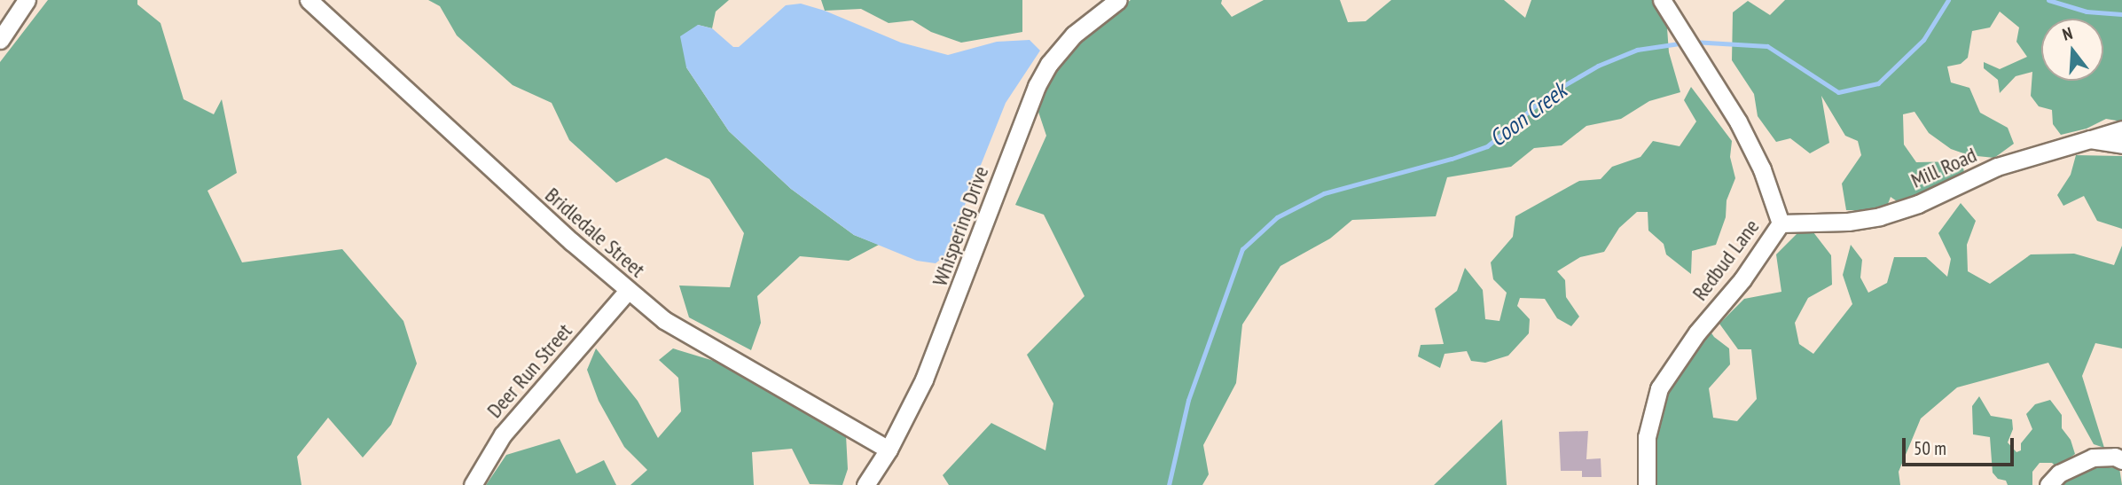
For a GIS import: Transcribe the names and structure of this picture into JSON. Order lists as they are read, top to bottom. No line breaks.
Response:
{"streets":{"street":["Mill Road","Whispering Drive","Bridledale Street","Redbud Lane","Deer Run Street"]},"crossings":[["Mill Road","Redbud Lane"],["Whispering Drive","Bridledale Street"],["Bridledale Street","Deer Run Street"]],"water":["Coon Creek"],"scale_bar":"50 m","north":"top"}
